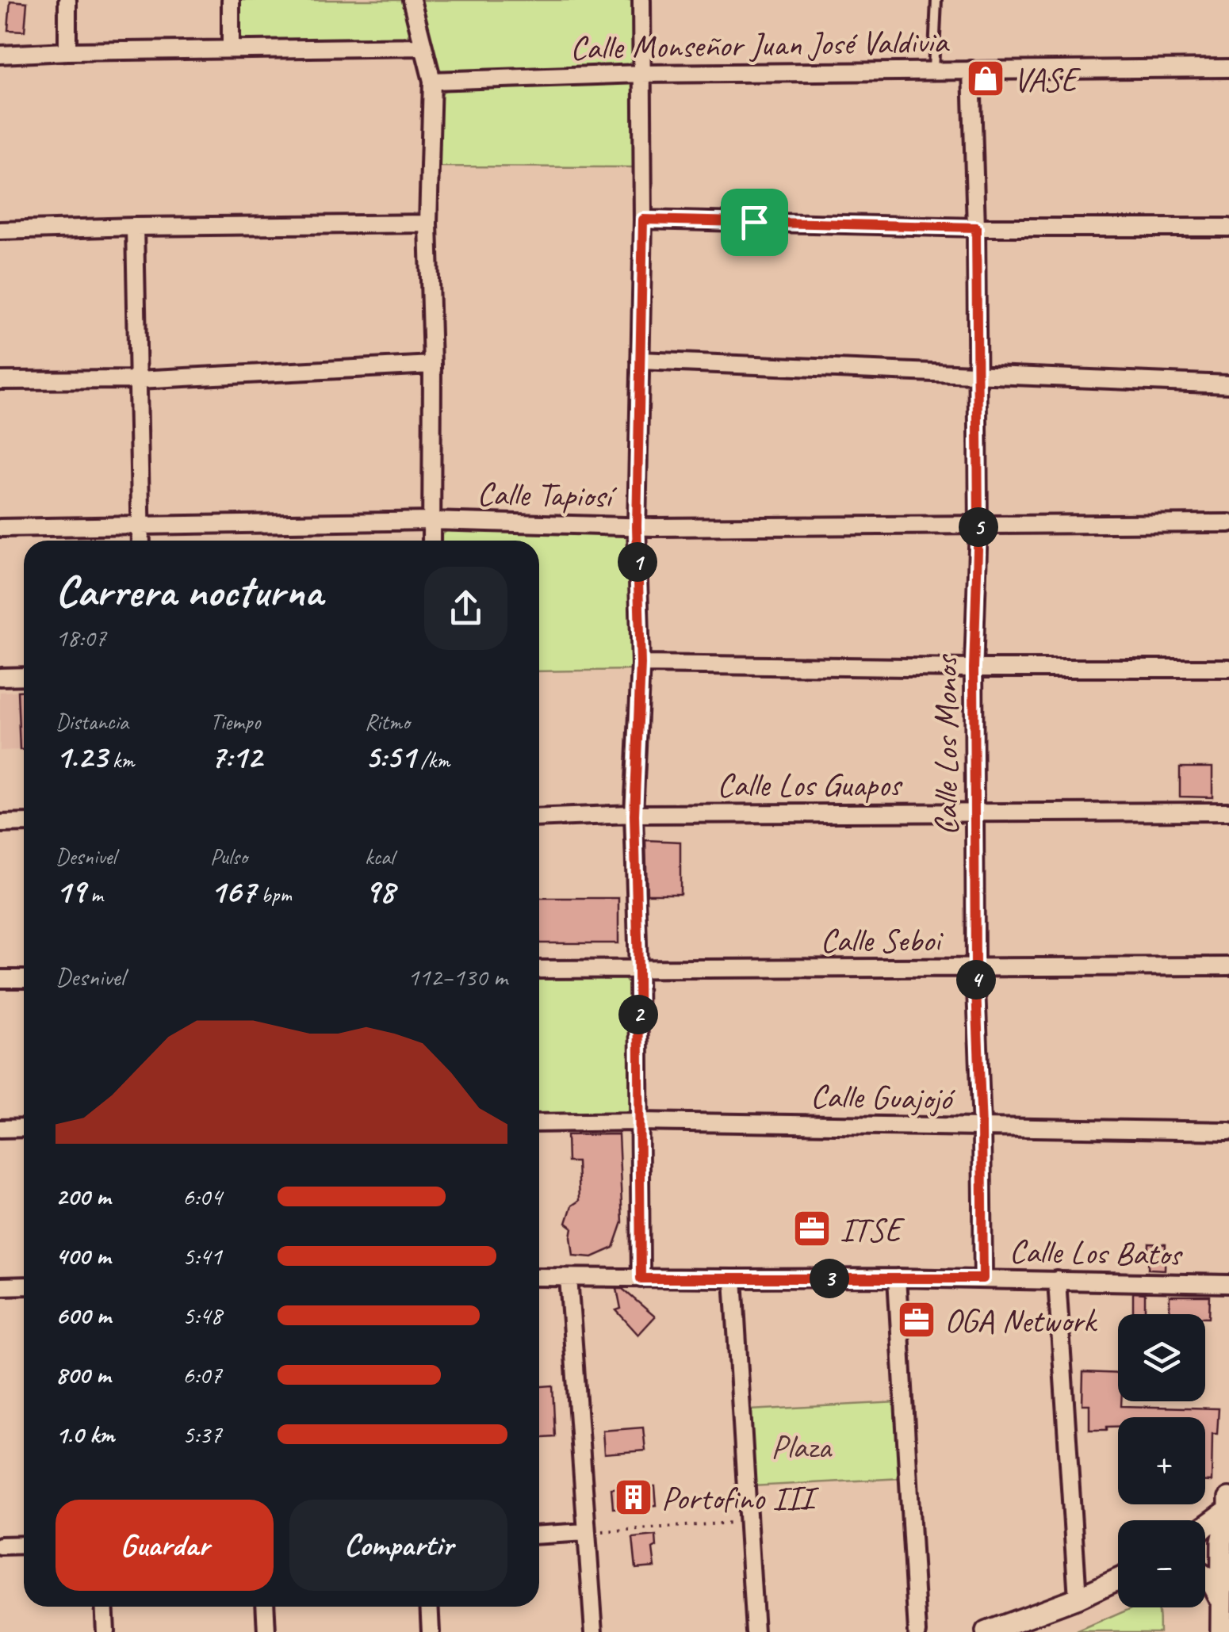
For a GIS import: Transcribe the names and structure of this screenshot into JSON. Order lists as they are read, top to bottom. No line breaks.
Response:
{"streets":{"street":["Calle Monseñor Juan José Valdivia","Calle Tapiosí","Calle Los Monos","Calle Los Guapos","Calle Seboi","Calle Guajojó","Calle Los Batos"]},"crossings":[["Calle Monseñor Juan José Valdivia","Calle Los Monos"],["Calle Tapiosí","Calle Los Monos"],["Calle Los Monos","Calle Los Guapos"],["Calle Los Monos","Calle Seboi"],["Calle Los Monos","Calle Guajojó"],["Calle Los Monos","Calle Los Batos"]],"parks":["Plaza"],"places":{"shop":["VASE"],"office":["ITSE","OGA Network"],"building":["Portofino III"]},"page":{"pins":["5","1","4","2","3"],"heading":["Carrera nocturna","18:07"],"stats":[["Distancia","1.23 km"],["Tiempo","7:12"],["Ritmo","5:51 /km"],["Desnivel","19 m"],["Pulso","167 bpm"],["kcal","98"]],"chart":["Desnivel","112–130 m"],"list":[{"name":"200 m","note":"6:04"},{"name":"400 m","note":"5:41"},{"name":"600 m","note":"5:48"},{"name":"800 m","note":"6:07"},{"name":"1.0 km","note":"5:37"}],"map_buttons":["+","−"],"buttons":["Guardar","Compartir"]}}
